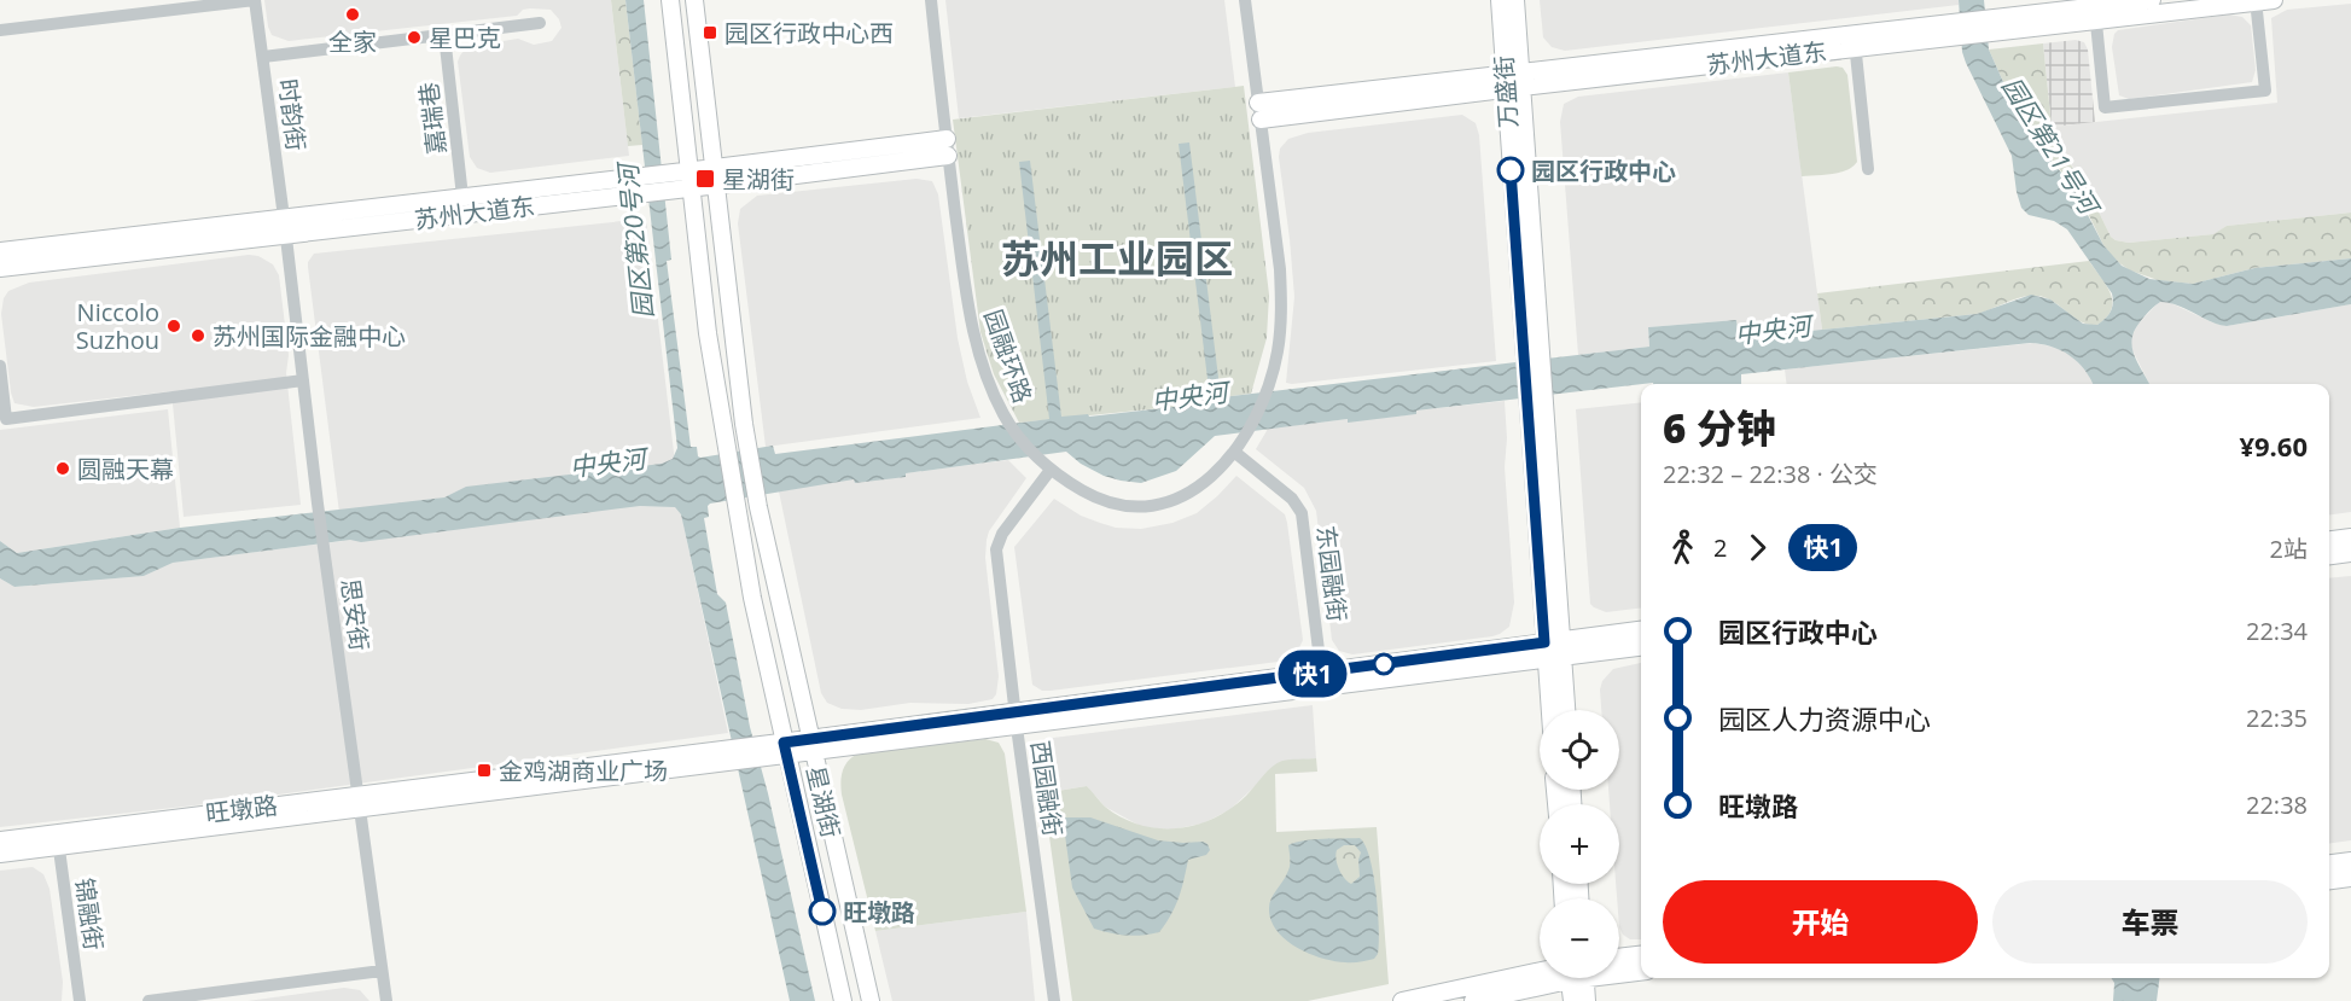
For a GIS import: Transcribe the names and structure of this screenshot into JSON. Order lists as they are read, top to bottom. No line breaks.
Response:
{"streets":{"main road":["苏州大道东","万盛街","星湖街","旺墩路"],"street":["时韵街","嘉瑞巷","园融环路","东园融街","思安街","西园融街","锦融街"]},"crossings":[["苏州大道东","万盛街"],["苏州大道东","时韵街"],["苏州大道东","嘉瑞巷"],["苏州大道东","园融环路"],["苏州大道东","思安街"],["苏州大道东","星湖街"],["万盛街","旺墩路"],["时韵街","思安街"],["园融环路","东园融街"],["园融环路","西园融街"],["东园融街","旺墩路"],["思安街","旺墩路"],["西园融街","旺墩路"],["星湖街","旺墩路"],["旺墩路","锦融街"]],"districts":["苏州工业园区"],"water":["园区第21号河","园区第20号河","中央河"],"places":{"other":["全家","星巴克","园区行政中心","Niccolo Suzhou","苏州国际金融中心","圆融天幕","旺墩路"],"transit":["园区行政中心西","星湖街","金鸡湖商业广场"]},"lines":["bus line 快1"],"page":{"on_map":"快1","heading":["6 分钟","22:32 – 22:38 · 公交","¥9.60"],"legs":["2","快1","2站"],"list":[{"name":"园区行政中心","value":"22:34"},{"name":"园区人力资源中心","value":"22:35"},{"name":"旺墩路","value":"22:38"}],"map_buttons":["+","−"],"buttons":["开始","车票"]}}
